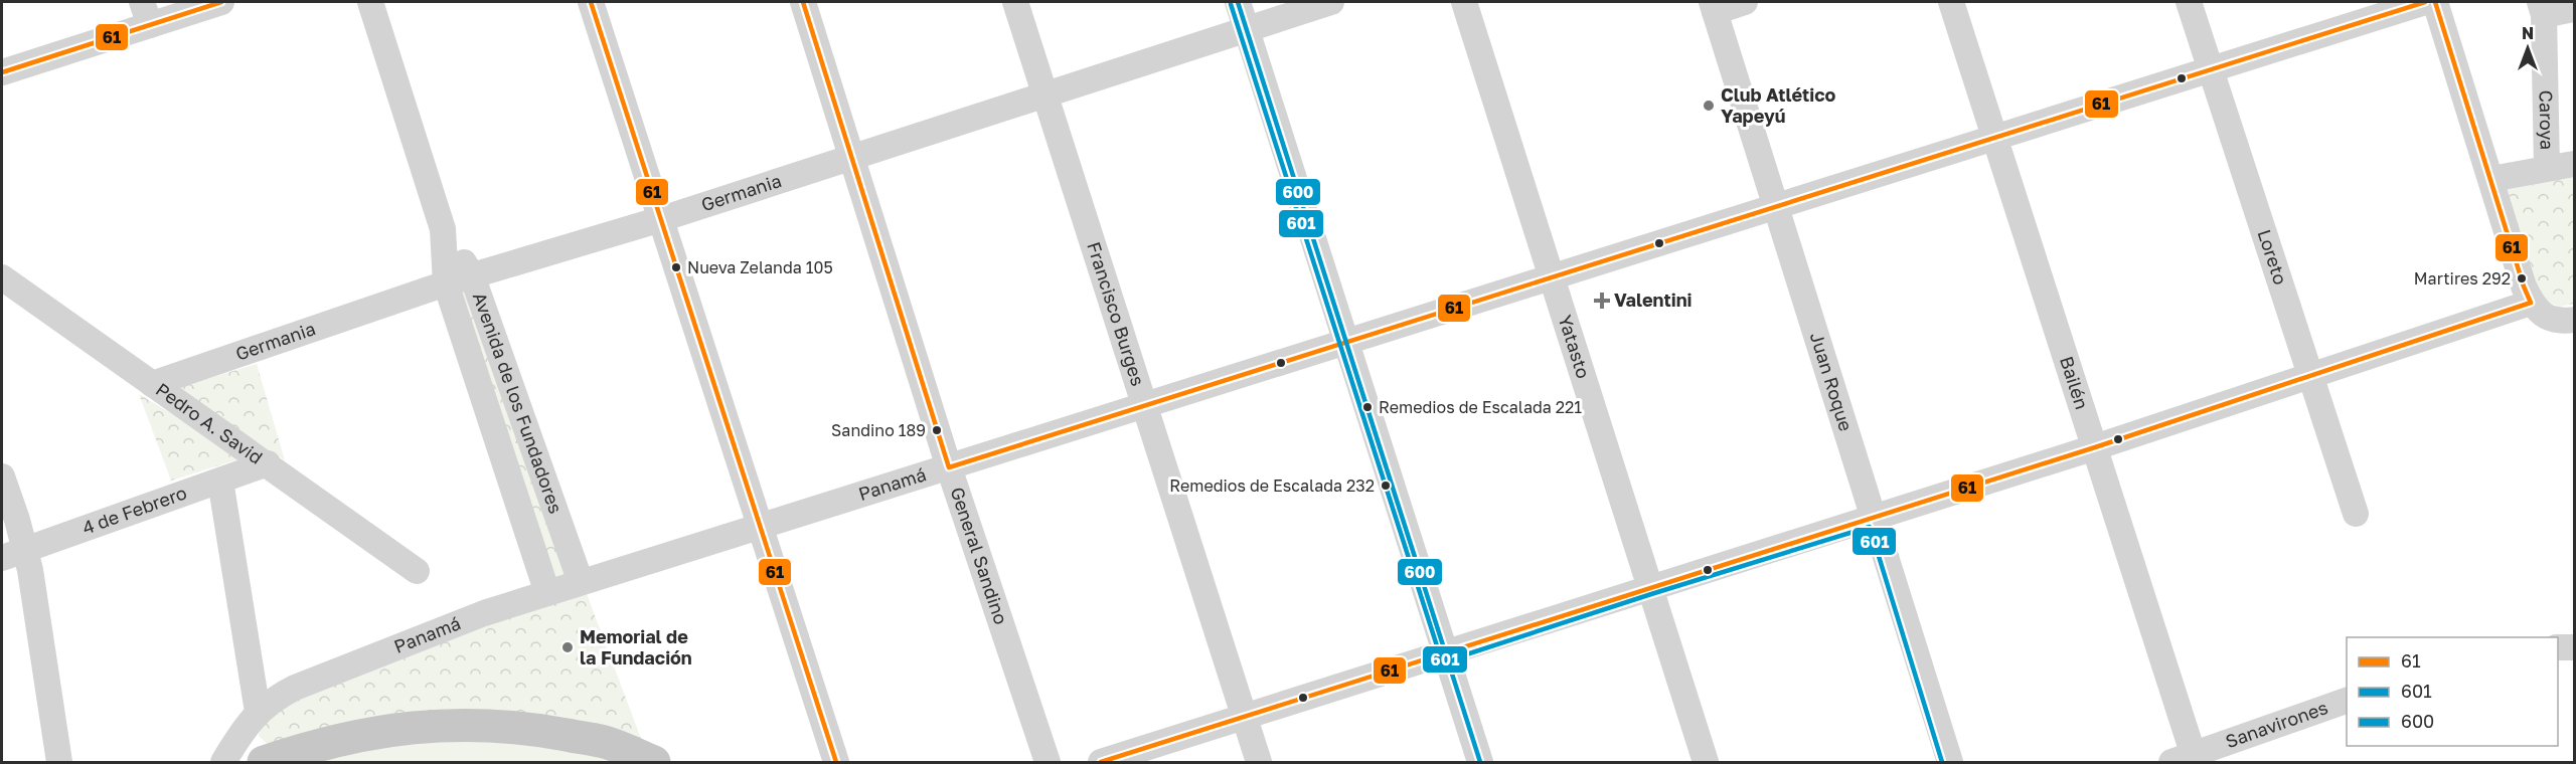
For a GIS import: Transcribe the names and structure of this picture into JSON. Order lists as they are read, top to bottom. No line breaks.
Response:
{"streets":{"street":["Caroya","Germania","Loreto","Francisco Burges","Yatasto","Juan Roque","Bailén","Avenida de los Fundadores","Pedro A. Savid","Panamá","4 de Febrero","General Sandino","Sanavirones"]},"crossings":[["Germania","Francisco Burges"],["Germania","Avenida de los Fundadores"],["Germania","Pedro A. Savid"],["Germania","General Sandino"],["Loreto","Panamá"],["Francisco Burges","Panamá"],["Yatasto","Panamá"],["Juan Roque","Panamá"],["Bailén","Panamá"],["Bailén","Sanavirones"],["Avenida de los Fundadores","Panamá"],["Pedro A. Savid","4 de Febrero"],["Panamá","General Sandino"]],"places":{"other":["Club Atlético Yapeyú","Nueva Zelanda 105","Martires 292","Remedios de Escalada 221","Sandino 189","Remedios de Escalada 232","Memorial de la Fundación"],"health":["Valentini"]},"lines":["transit line 61","transit line 600","transit line 601"],"legend":["61","601","600"],"north":"top"}
